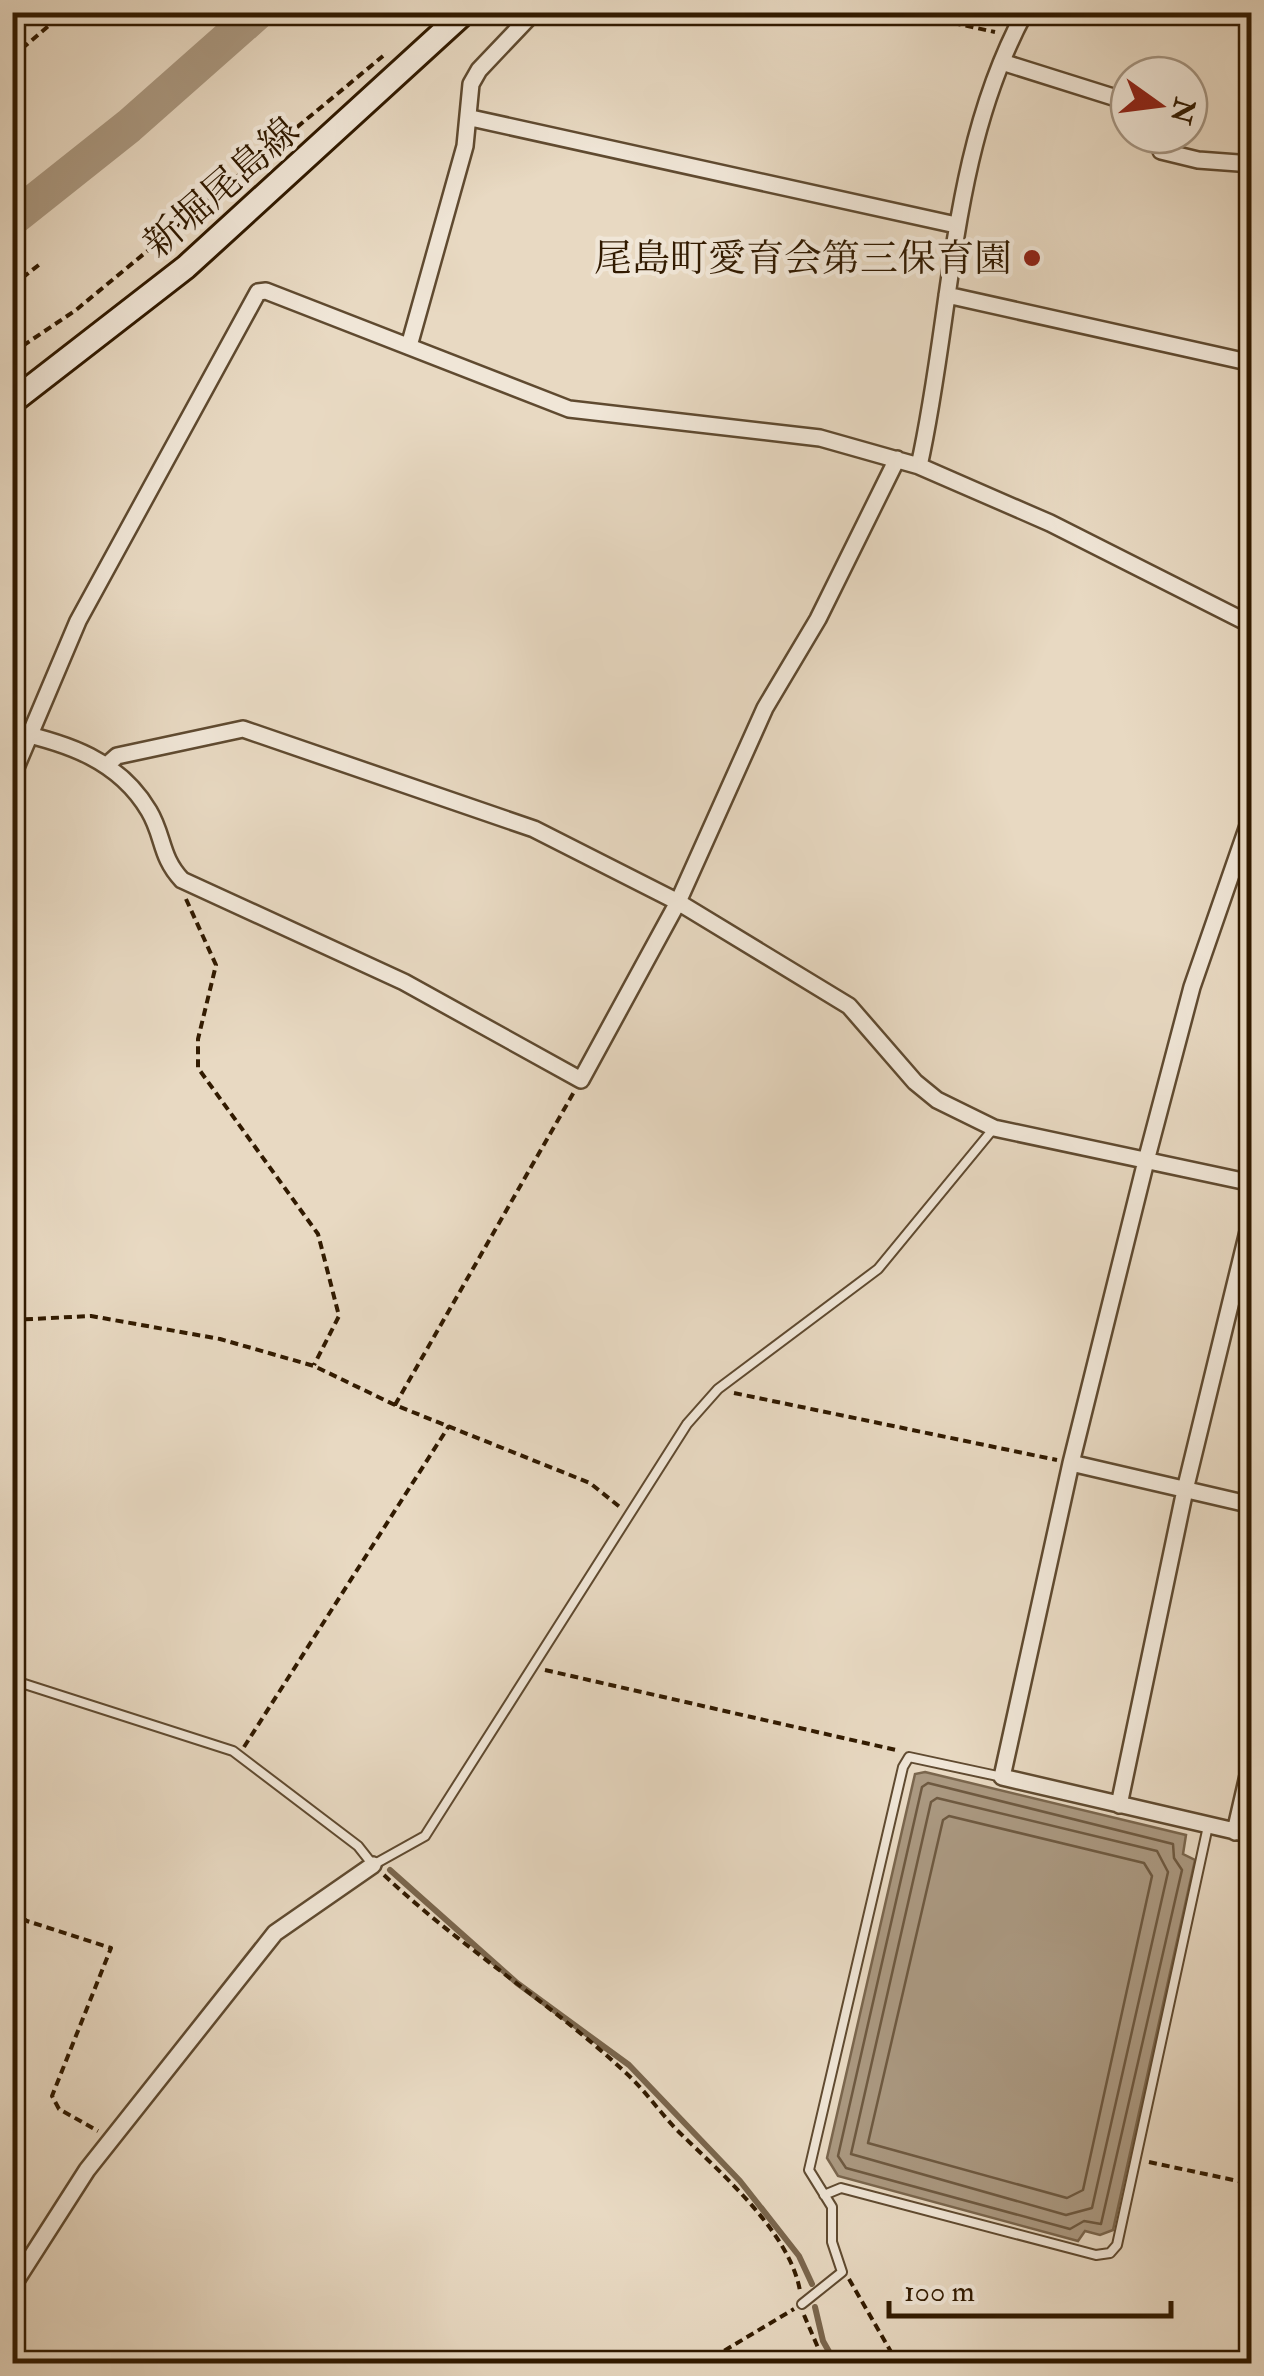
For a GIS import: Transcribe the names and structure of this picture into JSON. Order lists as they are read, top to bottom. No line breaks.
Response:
{"streets":{"main road":["新堀尾島線"]},"places":["尾島町愛育会第三保育園"],"scale_bar":"100 m","north":"right"}
